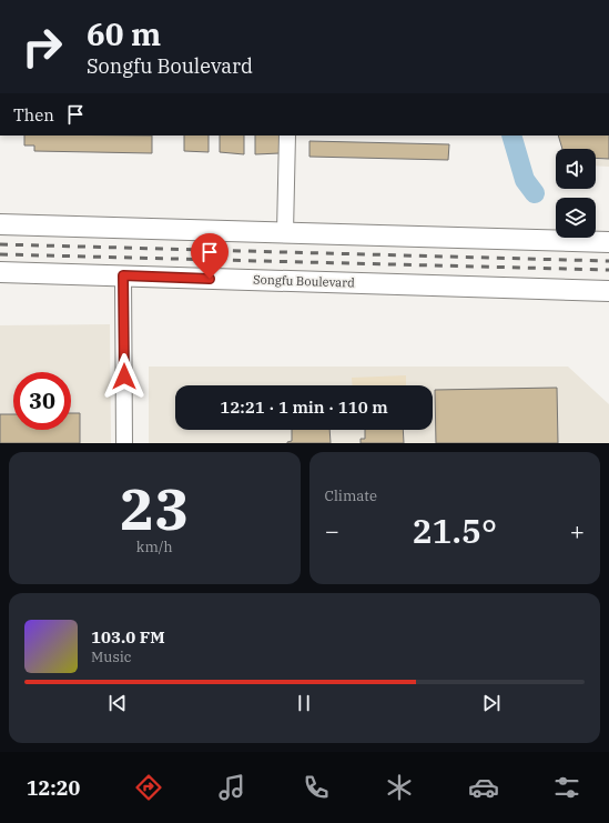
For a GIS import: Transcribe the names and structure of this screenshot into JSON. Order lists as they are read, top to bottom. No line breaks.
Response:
{"streets":{"main road":["Songfu Boulevard"]},"page":{"turn":["60 m","Songfu Boulevard"],"then":"Then","limit":"30","trip":"12:21 · 1 min · 110 m","tile":[["23","km/h"],"Climate"],"heat":["−","21.5°","+"],"song":["103.0 FM","Music"],"tabs":"12:20"}}
